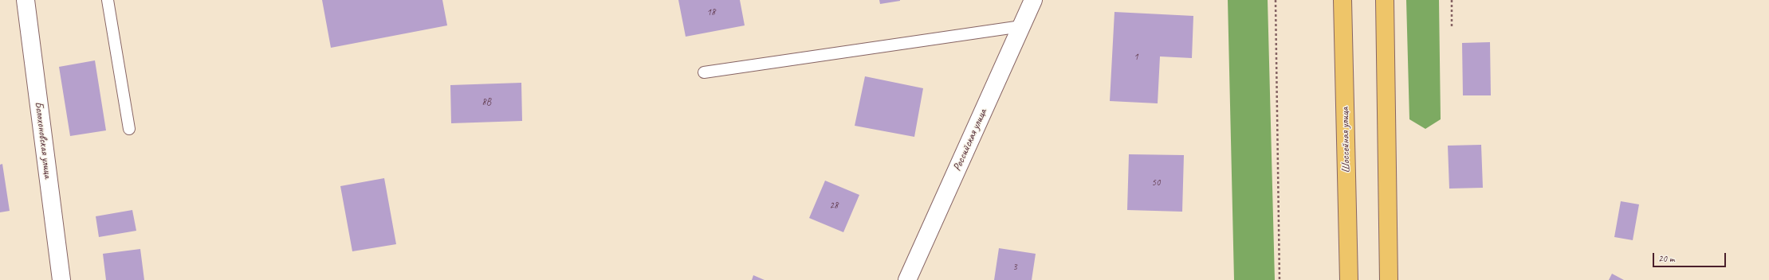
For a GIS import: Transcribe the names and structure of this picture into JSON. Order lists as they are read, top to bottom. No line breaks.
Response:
{"streets":{"main road":["Шоссейная улица"],"street":["Болохоновская улица","Российская улица"]},"house_numbers":["18","1","8В","50","28","3"],"scale_bar":"20 m"}
